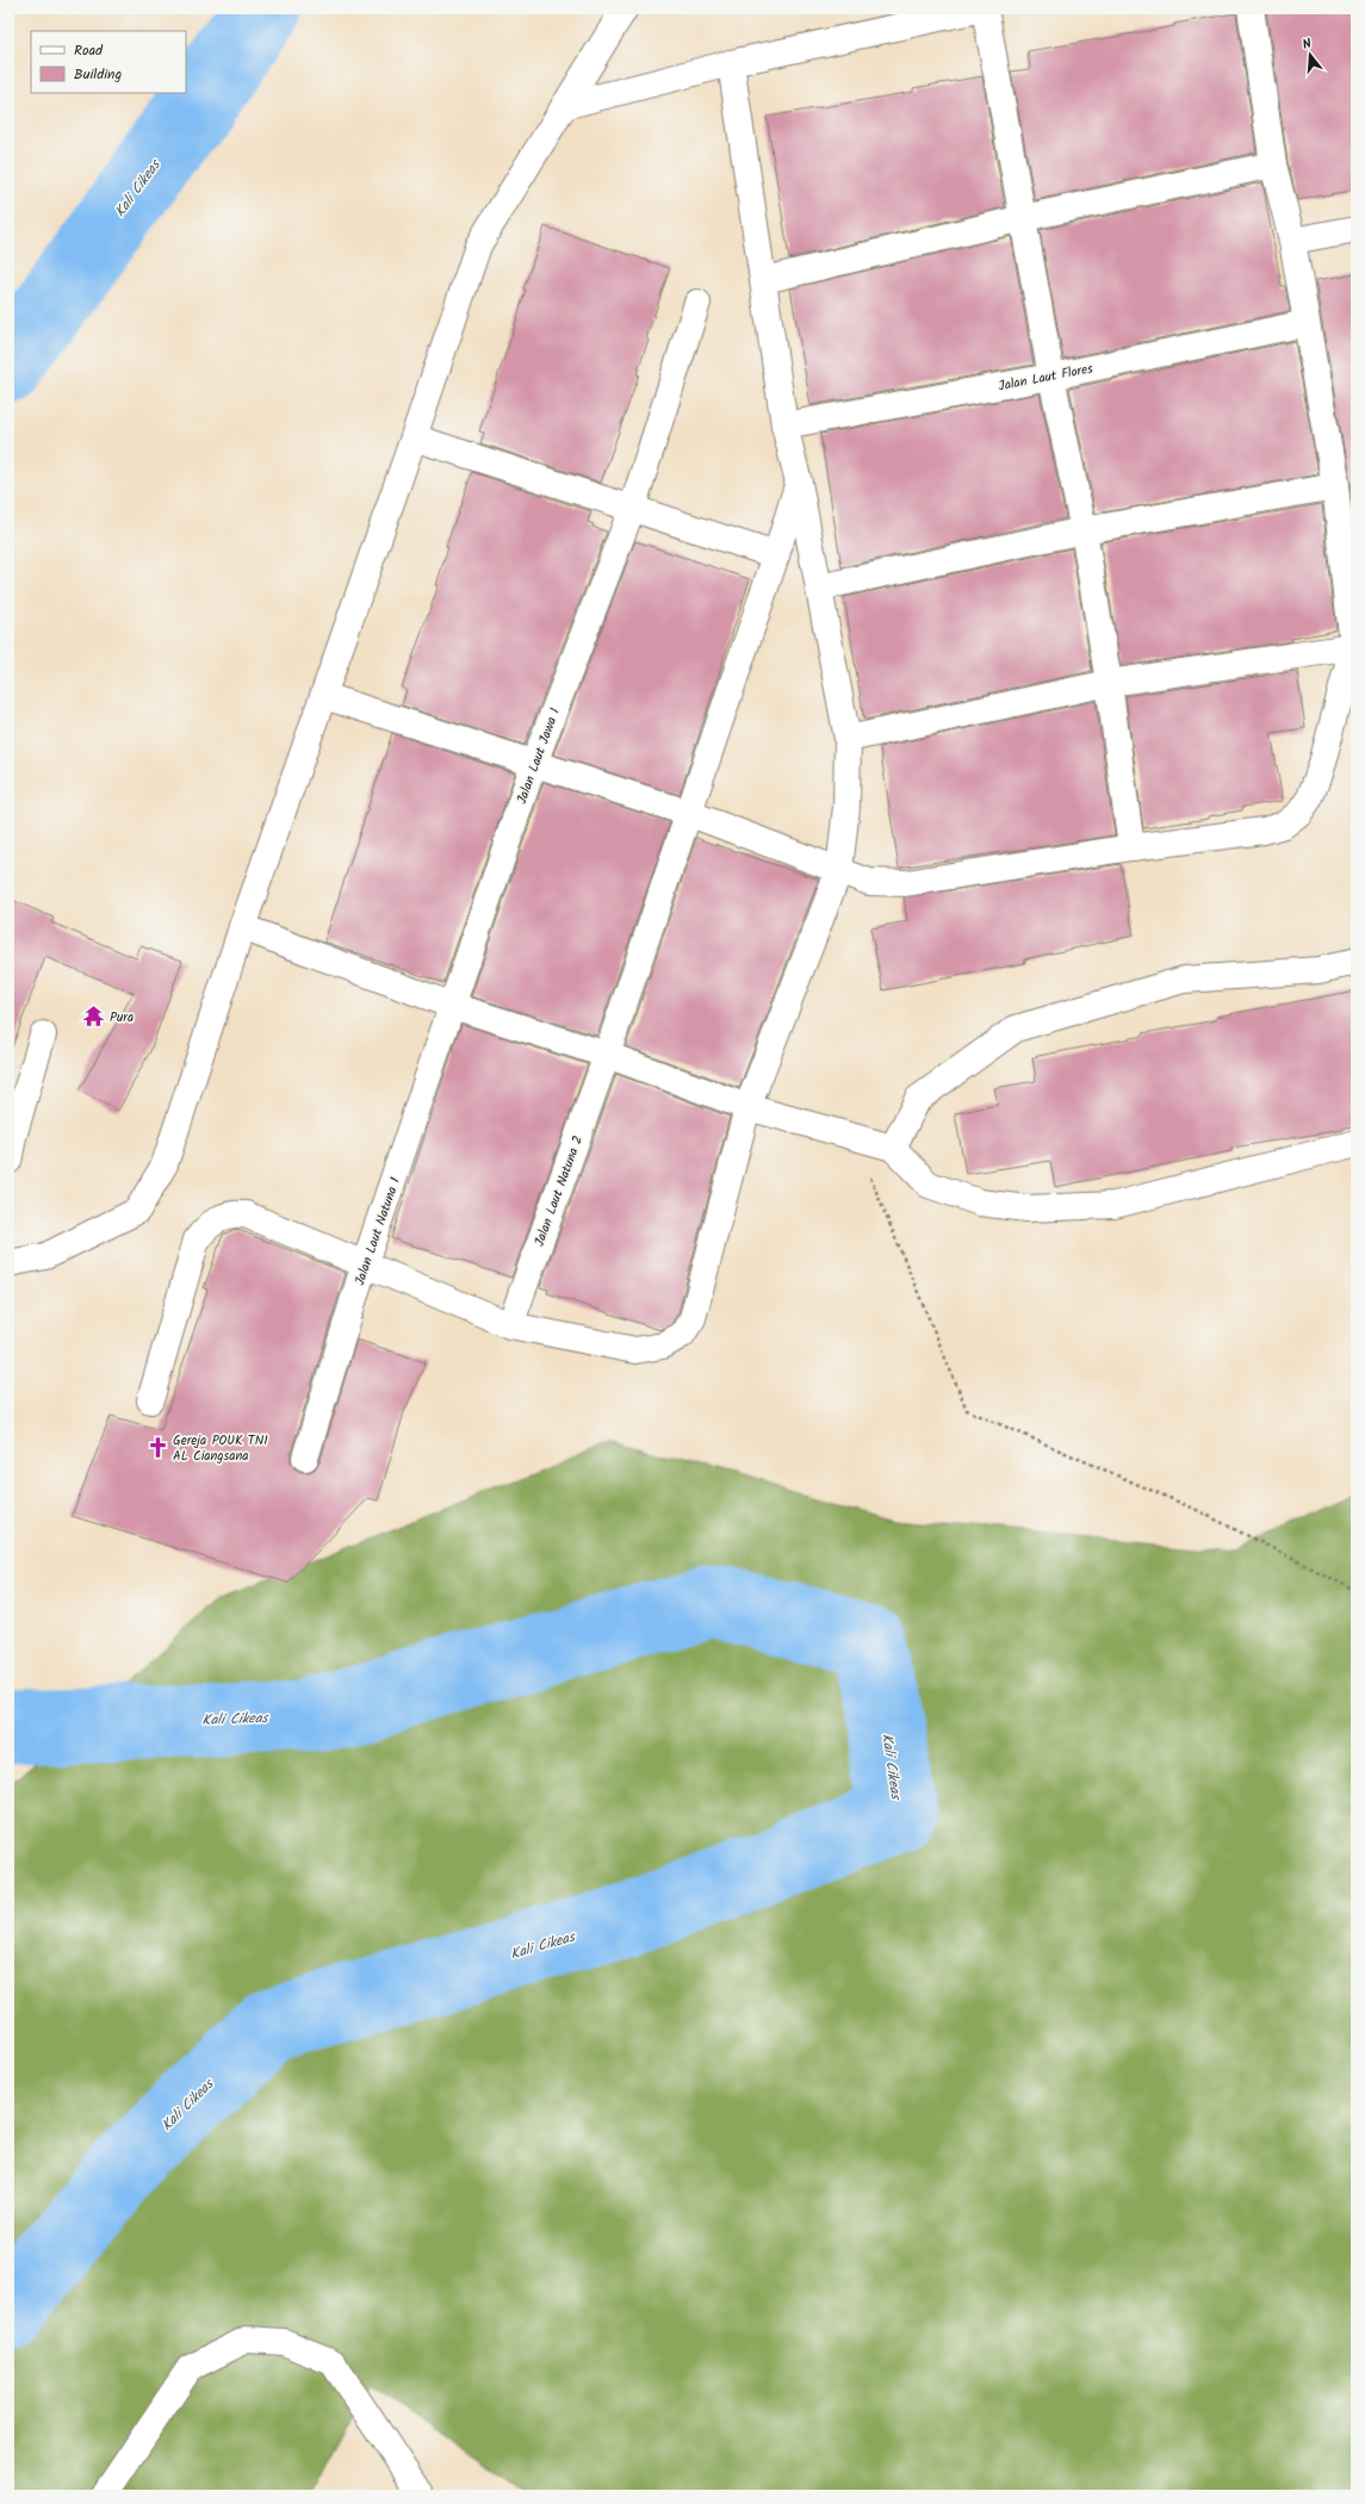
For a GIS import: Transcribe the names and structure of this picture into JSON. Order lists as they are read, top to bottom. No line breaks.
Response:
{"streets":{"street":["Jalan Laut Flores","Jalan Laut Jawa 1","Jalan Laut Natuna 2","Jalan Laut Natuna 1"]},"crossings":[["Jalan Laut Jawa 1","Jalan Laut Natuna 1"]],"water":["Kali Cikeas"],"places":{"temple":["Pura"],"church":["Gereja POUK TNI AL Ciangsana"]},"legend":["Road","Building"],"north":"top"}
